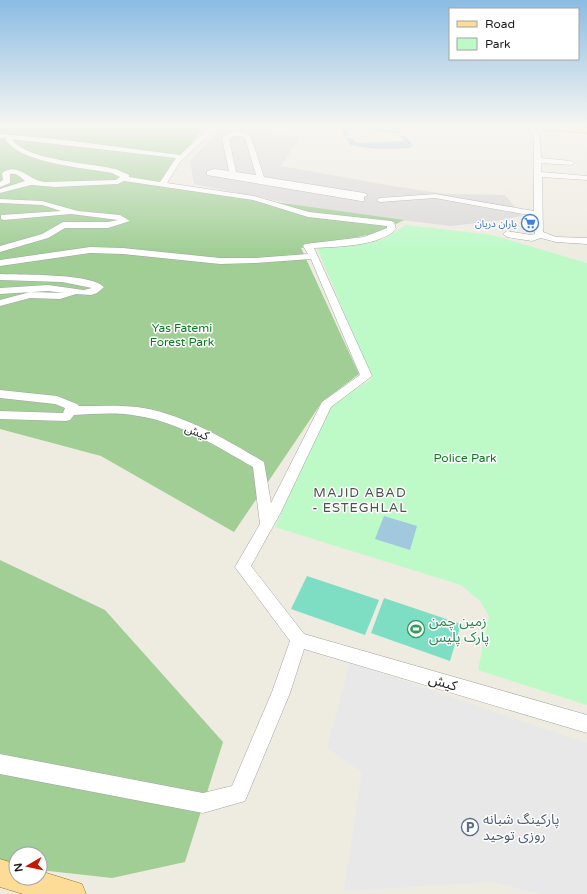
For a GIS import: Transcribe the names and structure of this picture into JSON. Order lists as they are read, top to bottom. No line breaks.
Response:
{"streets":{"street":["کیش"]},"districts":["MAJID ABAD - ESTEGHLAL"],"parks":["Yas Fatemi Forest Park","Police Park"],"places":{"supermarket":["یاران دریان"],"sports":["زمین چمن پارک پلیس"],"parking":["پارکینگ شبانه روزی توحید"]},"legend":["Road","Park"],"north":"left"}
